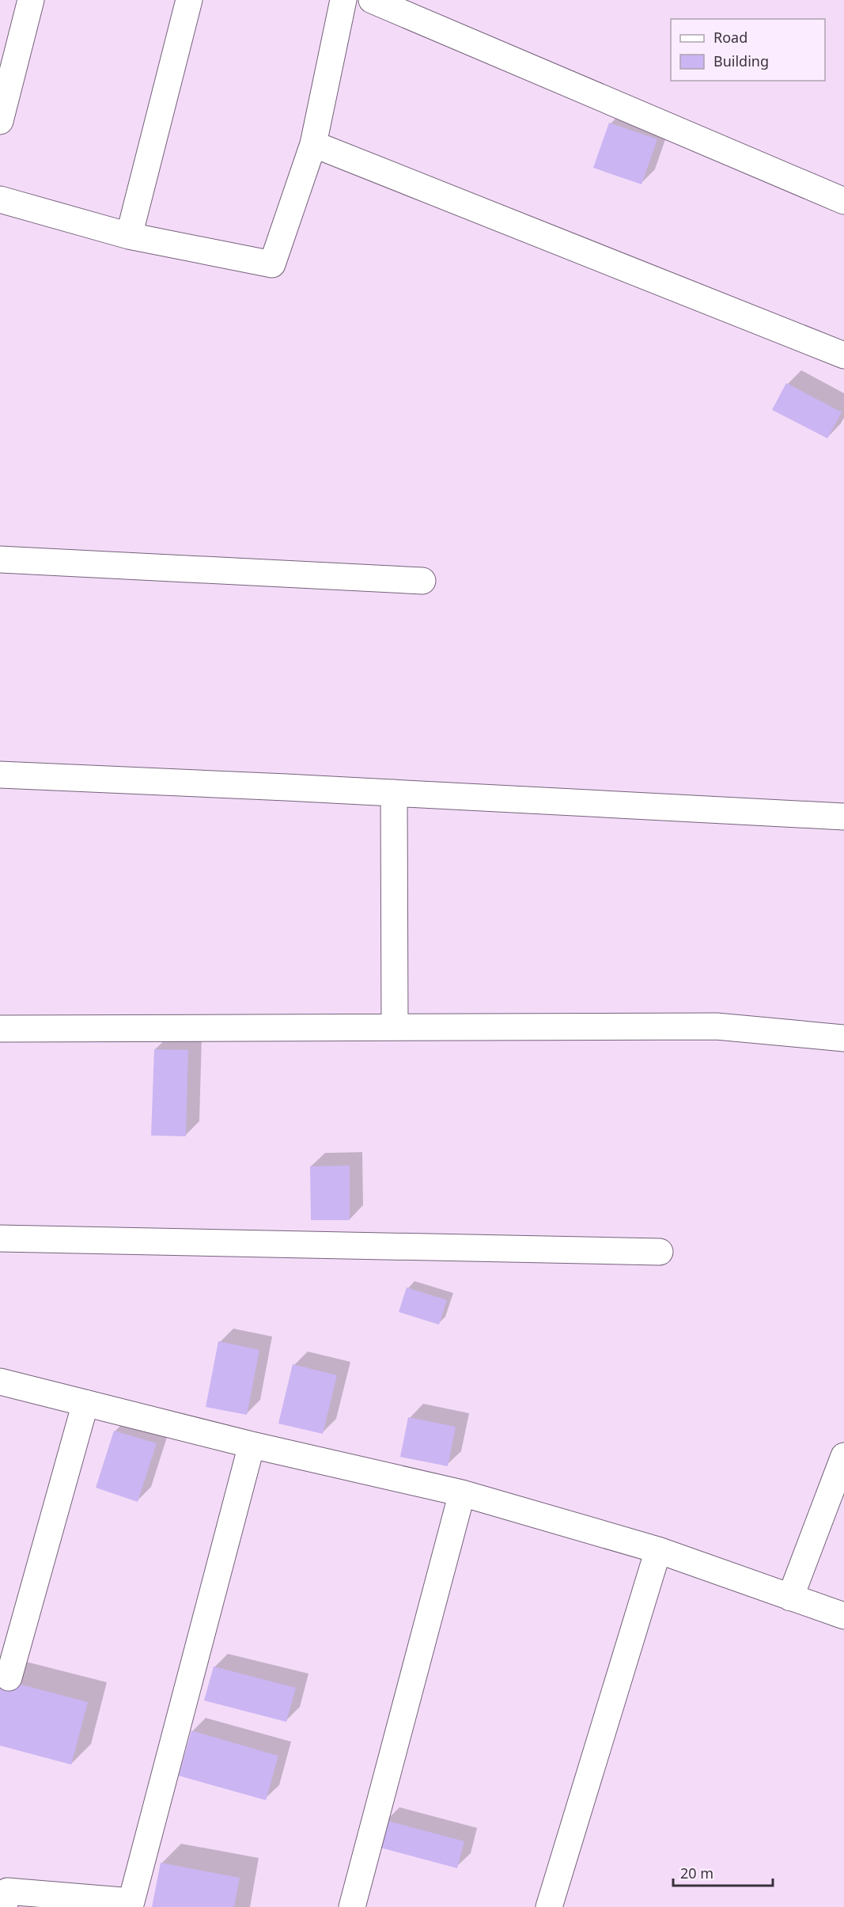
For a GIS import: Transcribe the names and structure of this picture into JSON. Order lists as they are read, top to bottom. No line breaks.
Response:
{"legend":["Road","Building"],"scale_bar":"20 m"}
